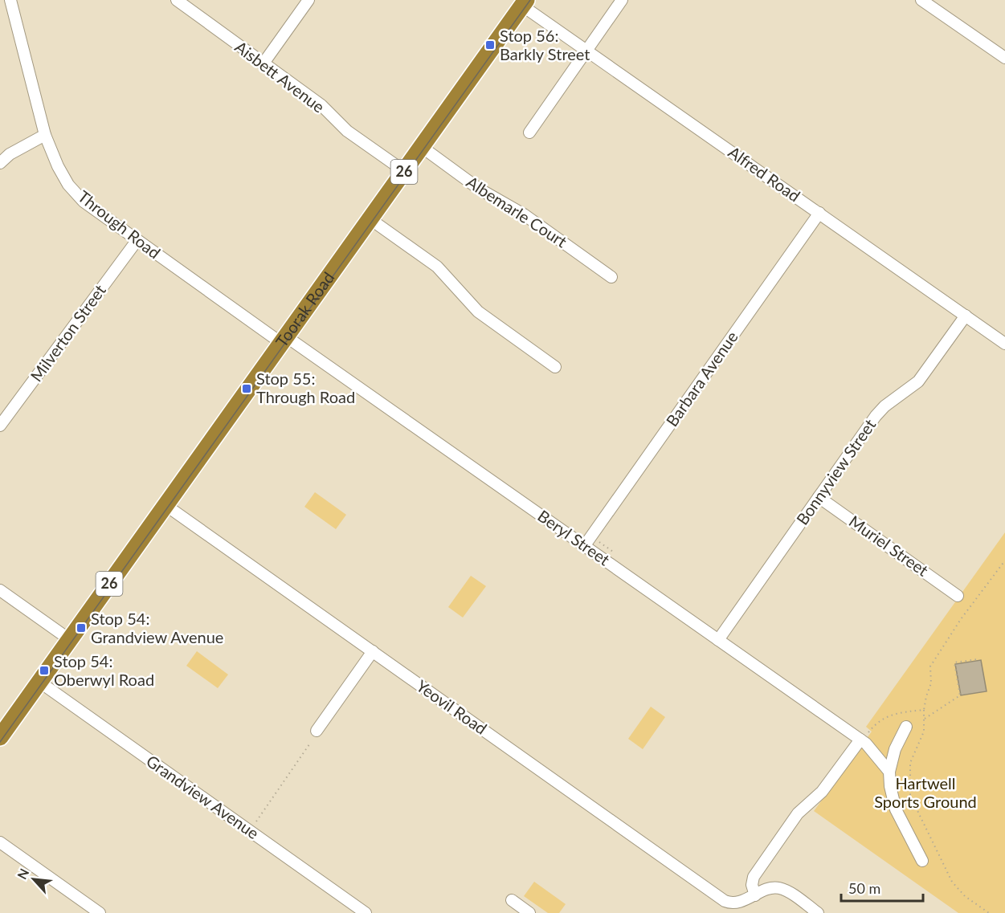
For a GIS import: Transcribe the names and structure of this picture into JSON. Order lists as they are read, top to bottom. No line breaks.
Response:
{"streets":{"highway":["26","Toorak Road"],"street":["Aisbett Avenue","Alfred Road","Albemarle Court","Through Road","Milverton Street","Barbara Avenue","Bonnyview Street","Beryl Street","Muriel Street","Yeovil Road","Grandview Avenue"]},"crossings":[["Aisbett Avenue","Toorak Road"],["Alfred Road","Toorak Road"],["Alfred Road","Barbara Avenue"],["Alfred Road","Bonnyview Street"],["Albemarle Court","Toorak Road"],["Through Road","Toorak Road"],["Through Road","Milverton Street"],["Through Road","Beryl Street"],["Toorak Road","Beryl Street"],["Toorak Road","Yeovil Road"],["Toorak Road","Grandview Avenue"],["Barbara Avenue","Beryl Street"],["Bonnyview Street","Beryl Street"],["Bonnyview Street","Muriel Street"]],"parks":["Hartwell Sports Ground"],"places":{"transit":["Stop 56: Barkly Street","Stop 55: Through Road","Stop 54: Grandview Avenue","Stop 54: Oberwyl Road"]},"scale_bar":"50 m","north":"top left"}
